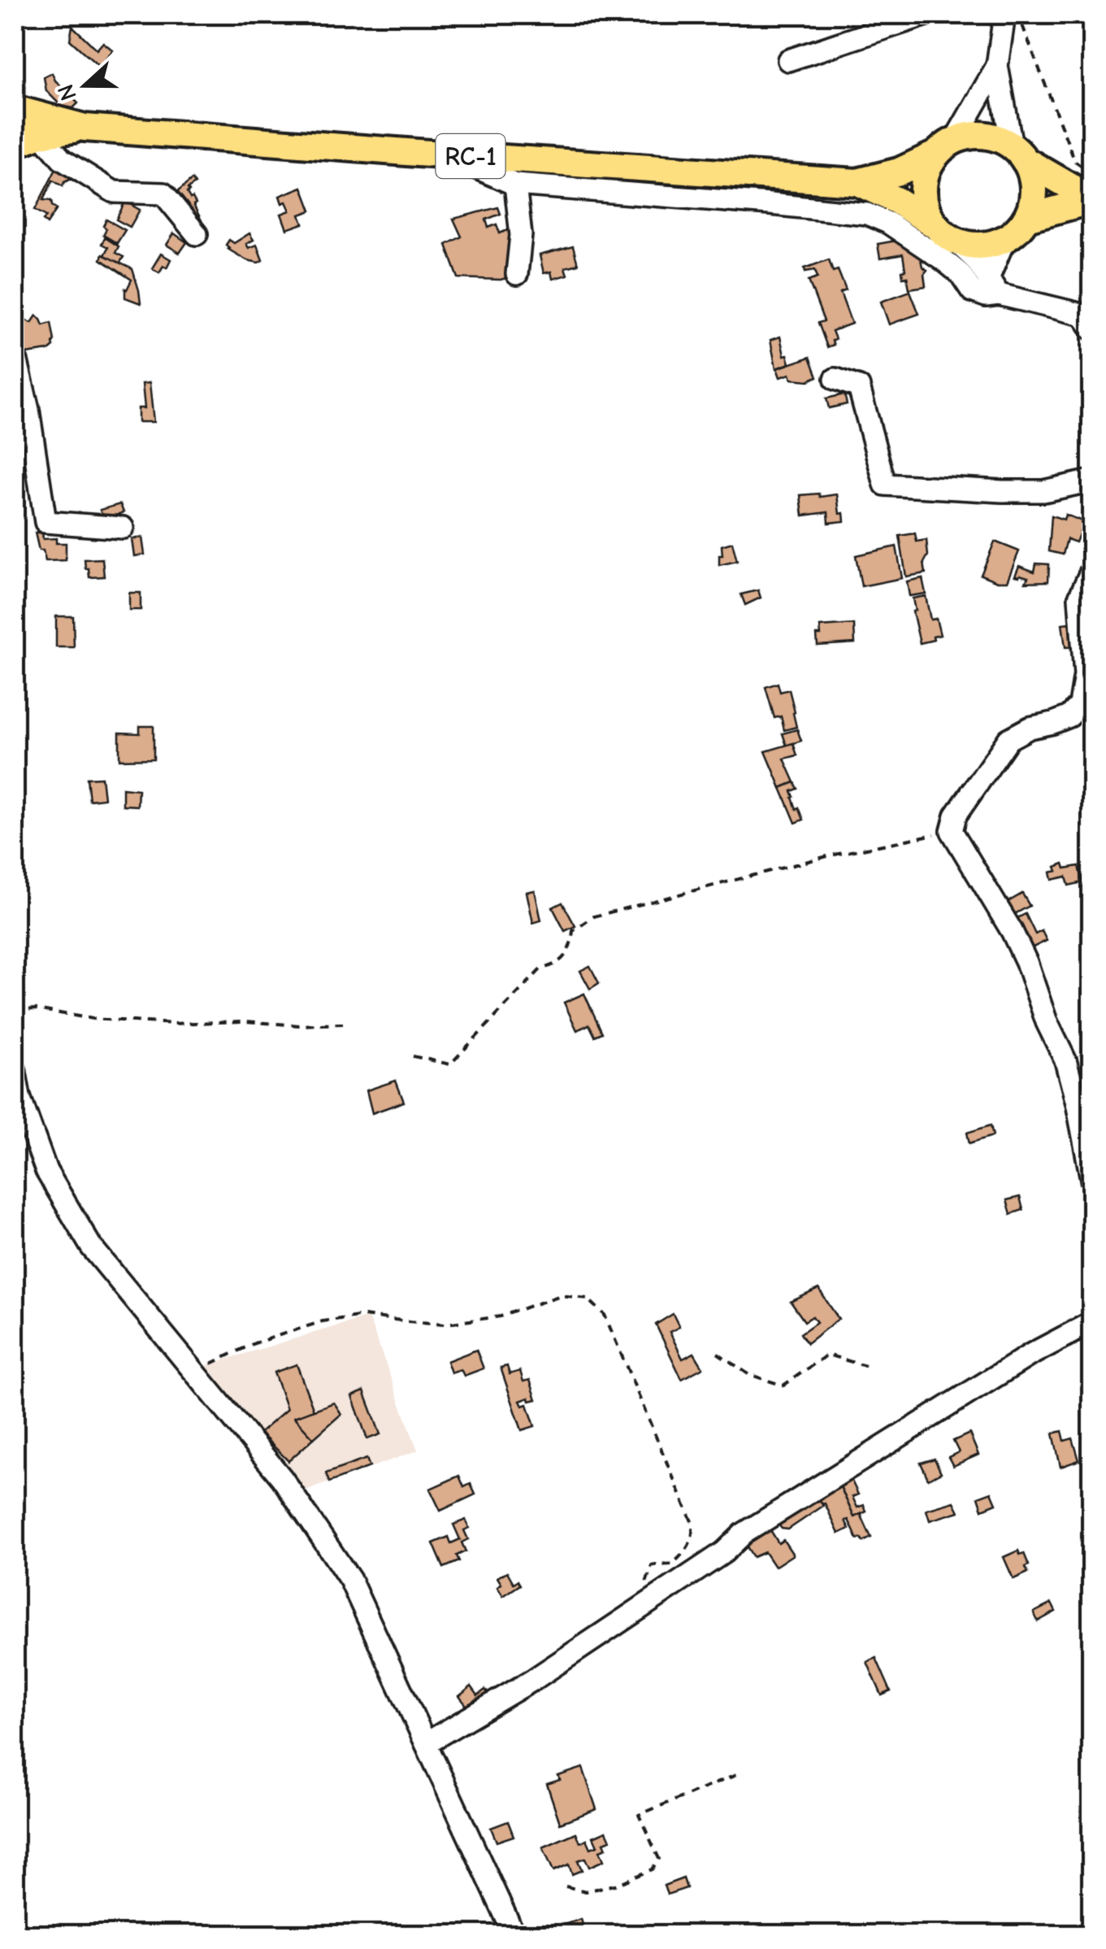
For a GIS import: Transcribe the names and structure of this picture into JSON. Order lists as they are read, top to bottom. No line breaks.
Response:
{"streets":{"main road":["RC-1"]},"north":"left"}
